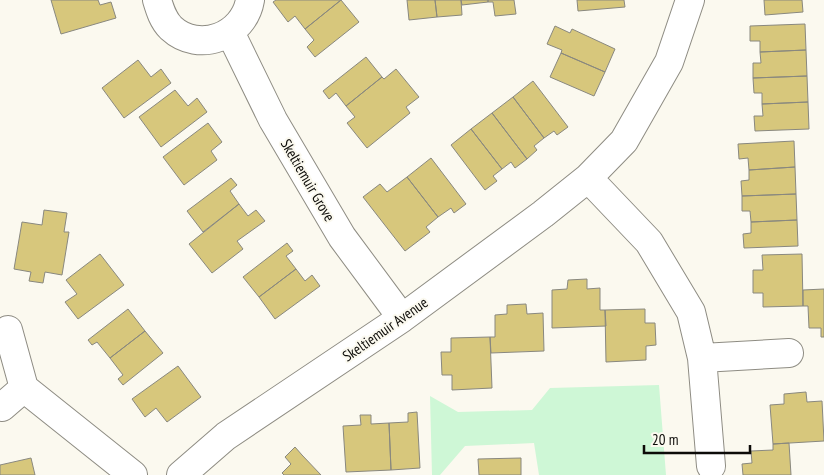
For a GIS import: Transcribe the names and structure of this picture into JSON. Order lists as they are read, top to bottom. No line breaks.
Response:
{"streets":{"street":["Skeltiemuir Grove","Skeltiemuir Avenue"]},"crossings":[["Skeltiemuir Grove","Skeltiemuir Avenue"]],"scale_bar":"20 m"}
